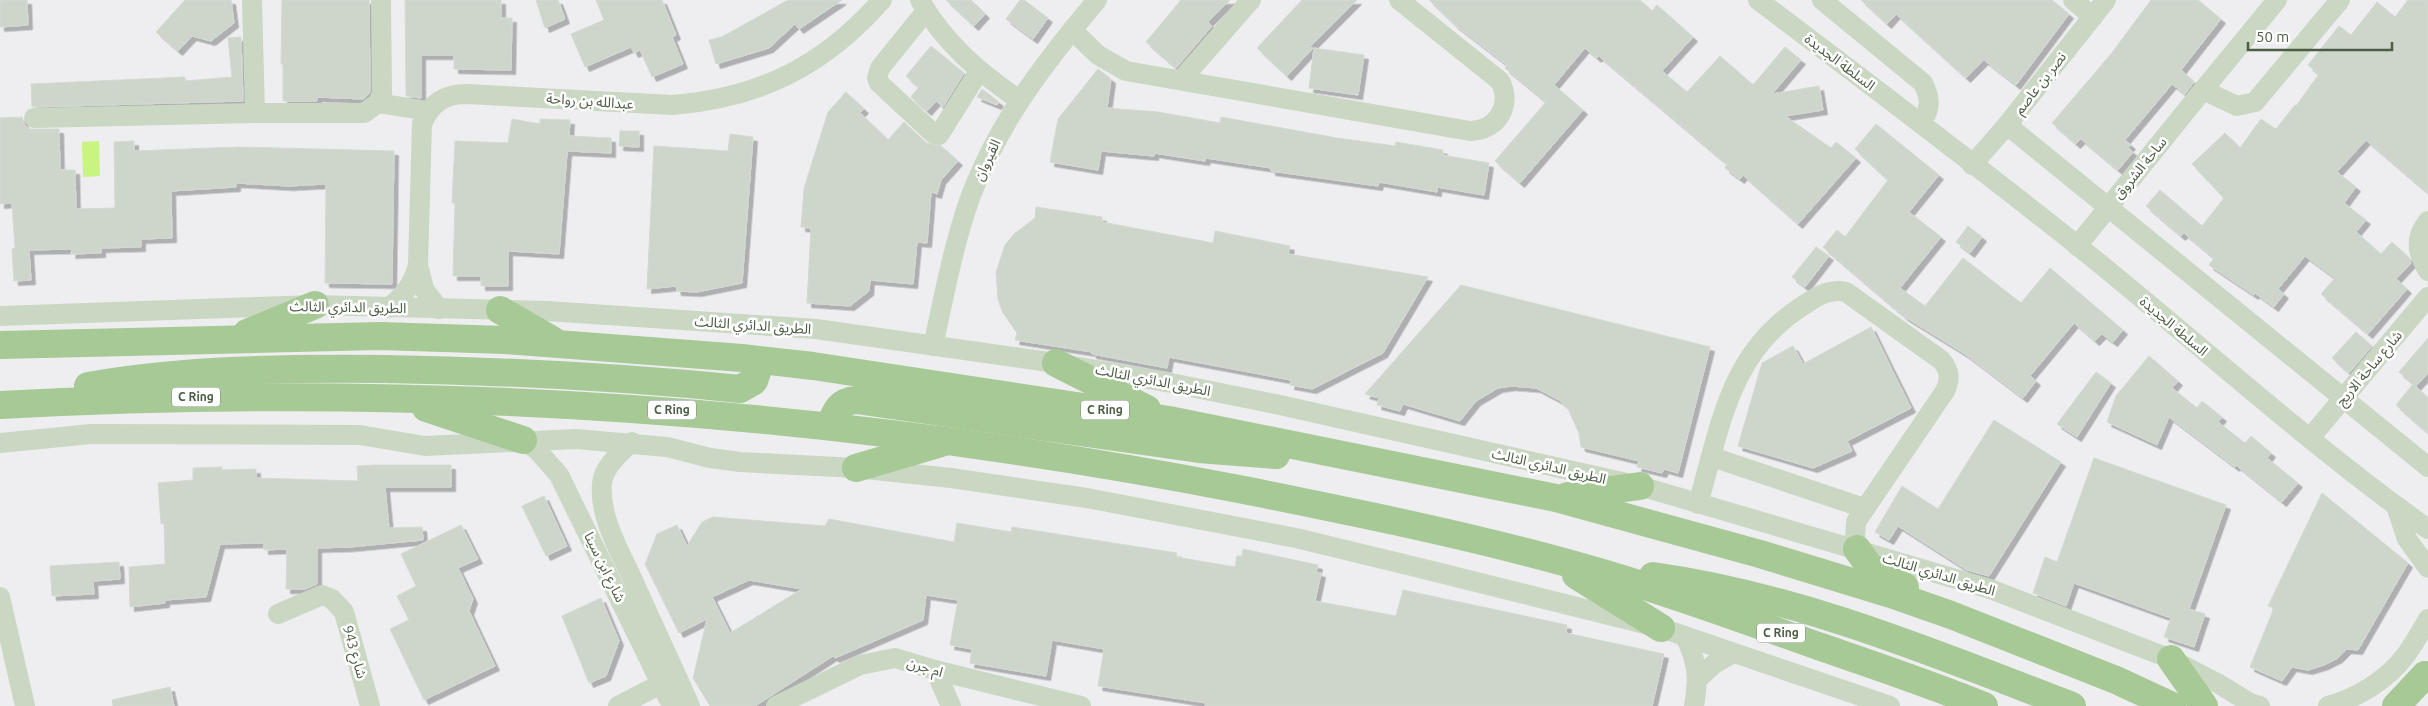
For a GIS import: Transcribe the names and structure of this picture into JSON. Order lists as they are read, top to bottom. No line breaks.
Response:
{"streets":{"highway":["الطريق الدائري الثالث","C Ring"],"street":["السلطة الجديدة","نصر بن عاصم","عبدالله بن رواحة","القيروان","ساحة الشروق","شارع ساحة الاريج","شارع ابن سينا","شارع 943","ام جرن"]},"crossings":[["السلطة الجديدة","نصر بن عاصم"],["السلطة الجديدة","ساحة الشروق"],["السلطة الجديدة","شارع ساحة الاريج"],["القيروان","الطريق الدائري الثالث"]],"scale_bar":"50 m"}
